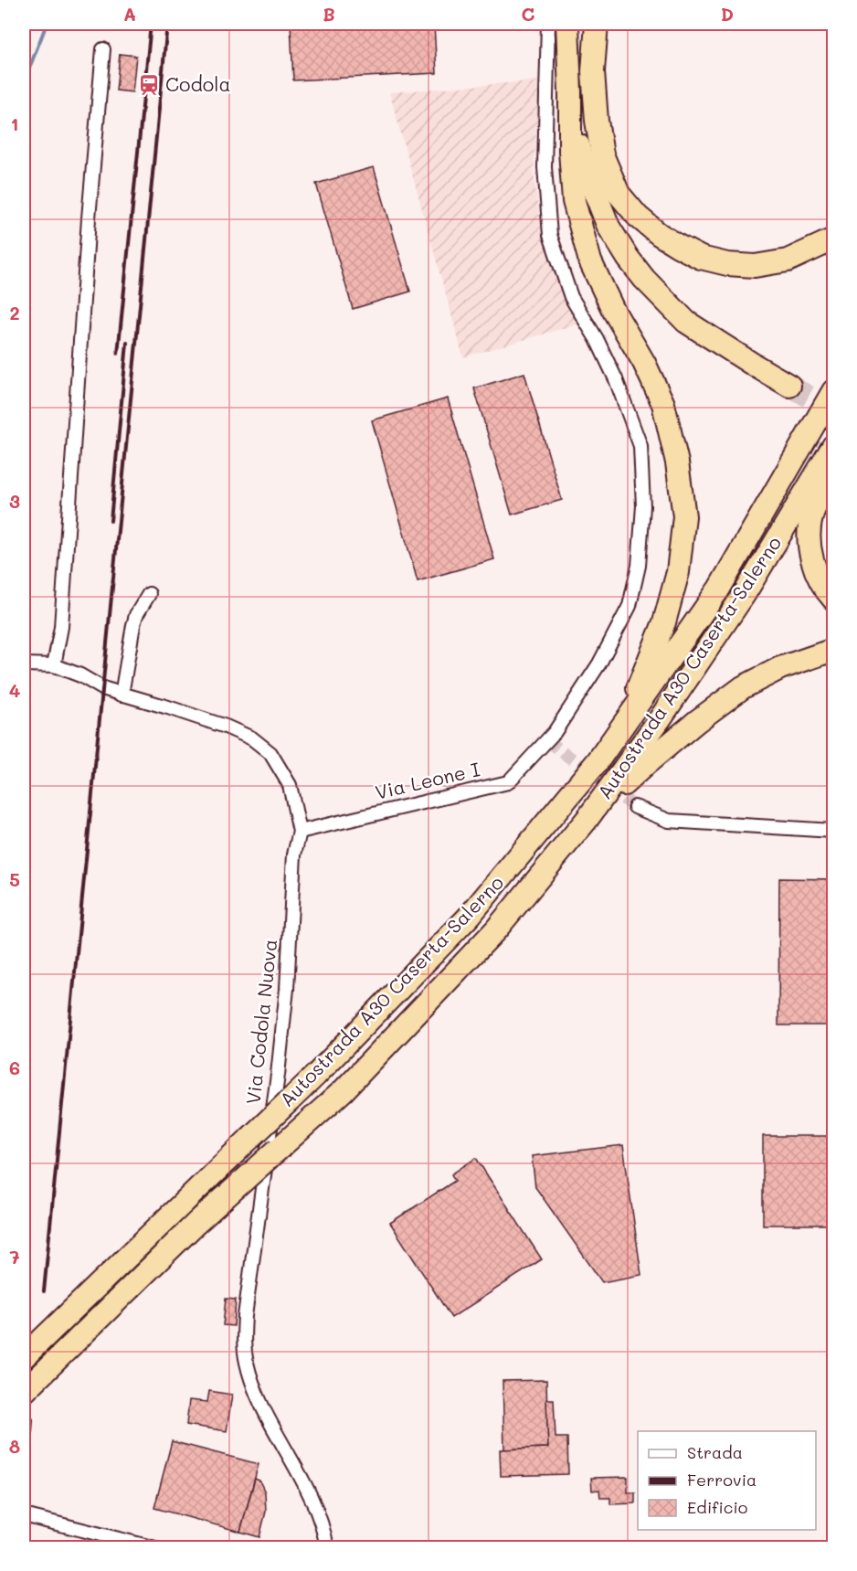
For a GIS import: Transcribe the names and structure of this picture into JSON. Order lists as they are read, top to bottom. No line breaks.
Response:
{"streets":{"highway":["Autostrada A30 Caserta-Salerno"],"street":["Via Leone I","Via Codola Nuova"]},"crossings":[["Via Leone I","Via Codola Nuova"]],"places":{"station":["Codola"]},"legend":["Strada","Ferrovia","Edificio"],"grid":{"columns":["A","B","C","D"],"rows":["1","2","3","4","5","6","7","8"]}}
